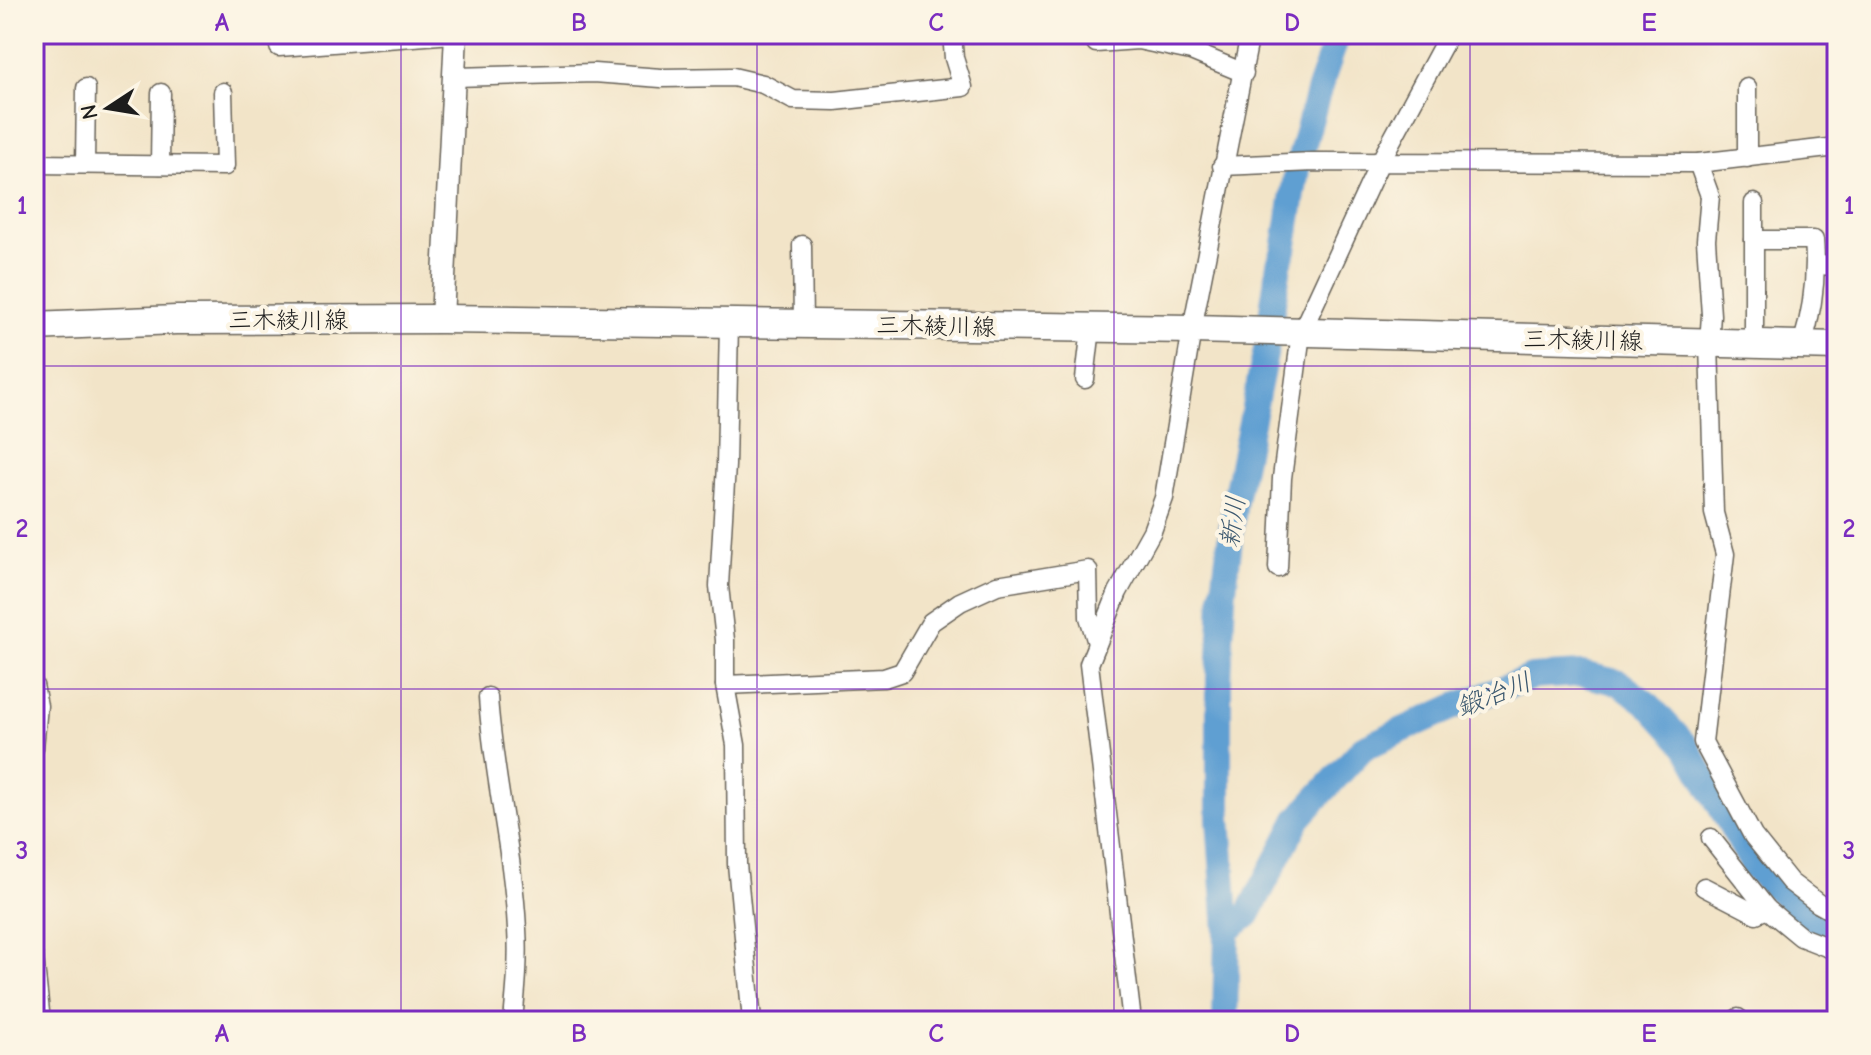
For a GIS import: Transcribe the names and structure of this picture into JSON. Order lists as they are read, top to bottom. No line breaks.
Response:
{"streets":{"main road":["三木綾川線"]},"water":["新川","鍛冶川"],"north":"left","grid":{"columns":["A","B","C","D","E"],"rows":["1","2","3"]}}
